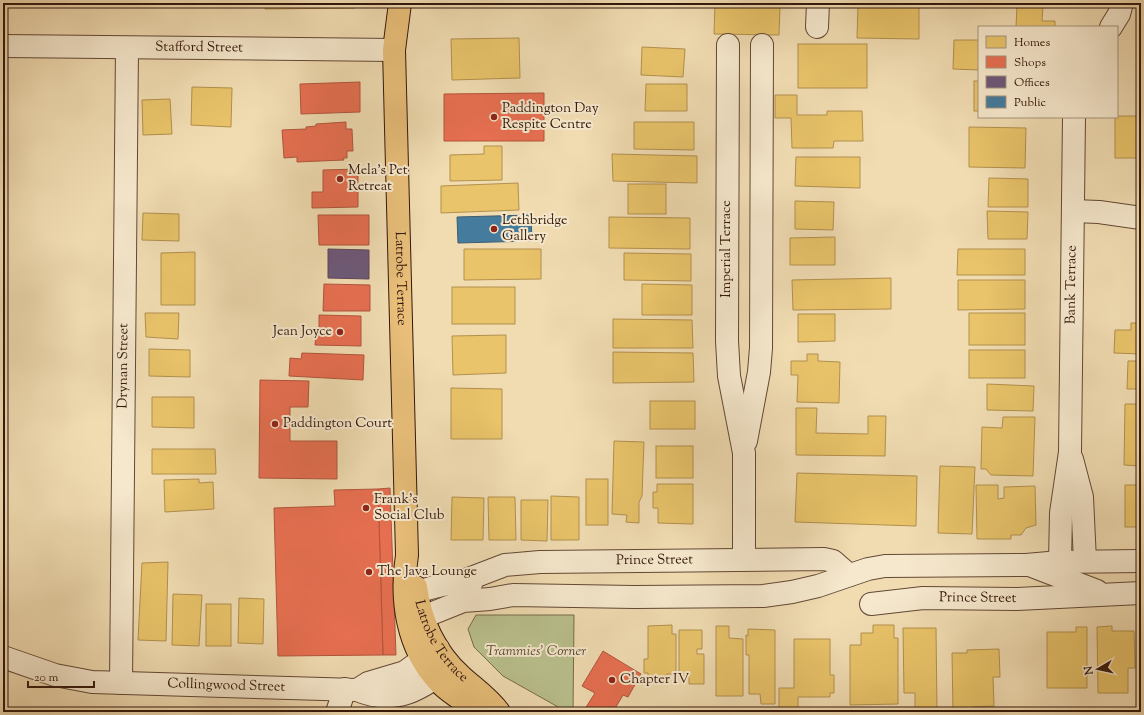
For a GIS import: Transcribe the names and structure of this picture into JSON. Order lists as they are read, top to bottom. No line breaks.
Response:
{"streets":{"main road":["Latrobe Terrace"],"street":["Stafford Street","Imperial Terrace","Bank Terrace","Drynan Street","Prince Street","Collingwood Street"]},"crossings":[["Stafford Street","Latrobe Terrace"],["Stafford Street","Drynan Street"],["Imperial Terrace","Prince Street"],["Latrobe Terrace","Prince Street"],["Latrobe Terrace","Collingwood Street"],["Bank Terrace","Prince Street"],["Drynan Street","Collingwood Street"]],"parks":["Trammies' Corner"],"places":["Paddington Day Respite Centre","Mela's Pet Retreat","Lethbridge Gallery","Jean Joyce","Paddington Court","Frank's Social Club","The Java Lounge","Chapter IV"],"legend":["Homes","Shops","Offices","Public"],"scale_bar":"20 m","north":"left"}
